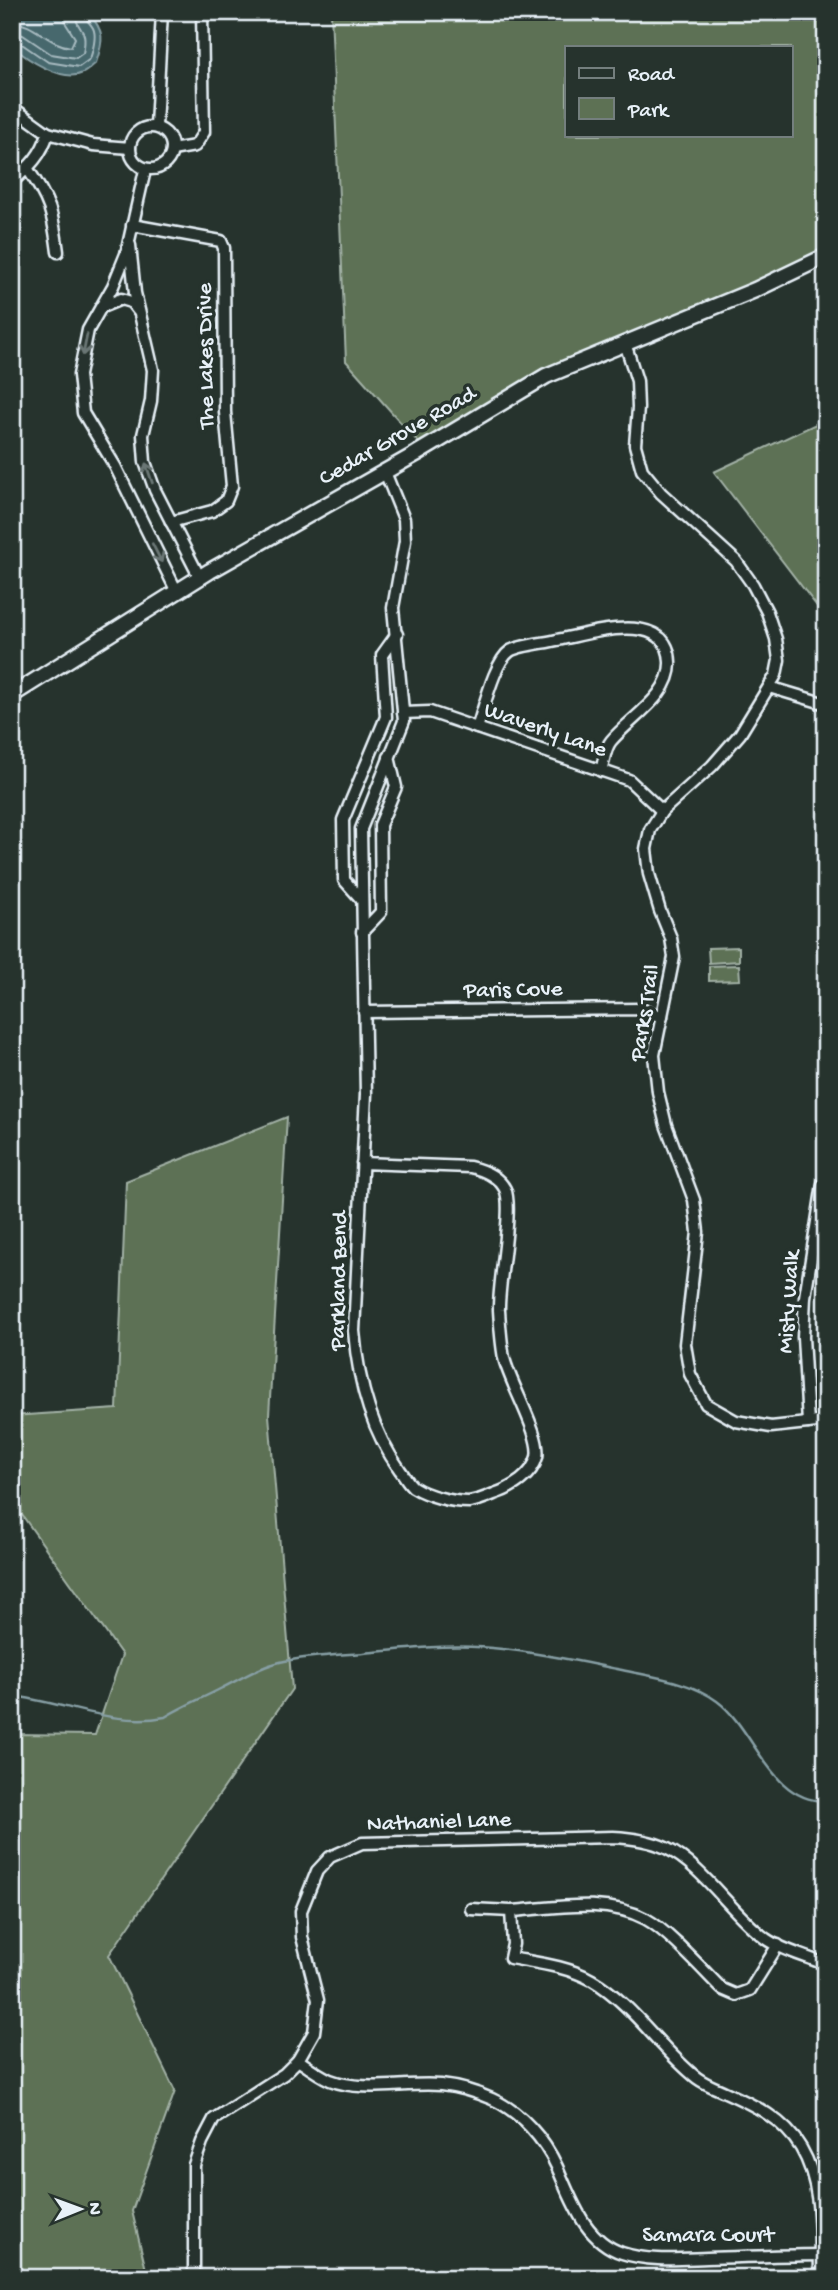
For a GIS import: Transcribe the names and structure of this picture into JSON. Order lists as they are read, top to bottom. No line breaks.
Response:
{"streets":{"main road":["Cedar Grove Road"],"street":["The Lakes Drive","Waverly Lane","Paris Cove","Parks Trail","Parkland Bend","Misty Walk","Nathaniel Lane","Samara Court"]},"crossings":[["Cedar Grove Road","Parks Trail"],["Cedar Grove Road","Parkland Bend"],["Waverly Lane","Parks Trail"],["Waverly Lane","Parkland Bend"],["Paris Cove","Parks Trail"],["Paris Cove","Parkland Bend"],["Parks Trail","Misty Walk"],["Nathaniel Lane","Samara Court"]],"legend":["Road","Park"],"north":"right"}
